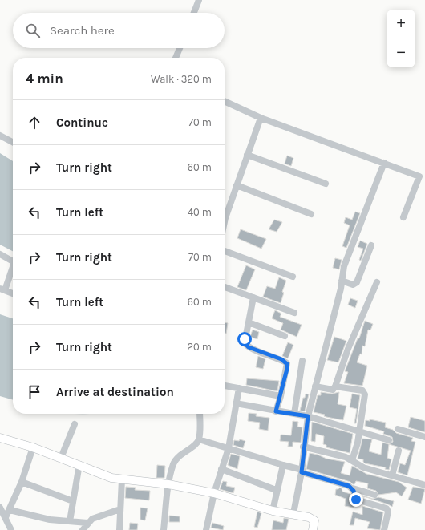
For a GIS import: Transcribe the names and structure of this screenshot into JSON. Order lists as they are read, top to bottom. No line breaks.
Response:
{"page":{"map_buttons":["+","−"],"search":"Search here","heading":["4 min","Walk · 320 m"],"list":[["Continue","70 m"],["Turn right","60 m"],["Turn left","40 m"],["Turn right","70 m"],["Turn left","60 m"],["Turn right","20 m"],"Arrive at destination"]}}
